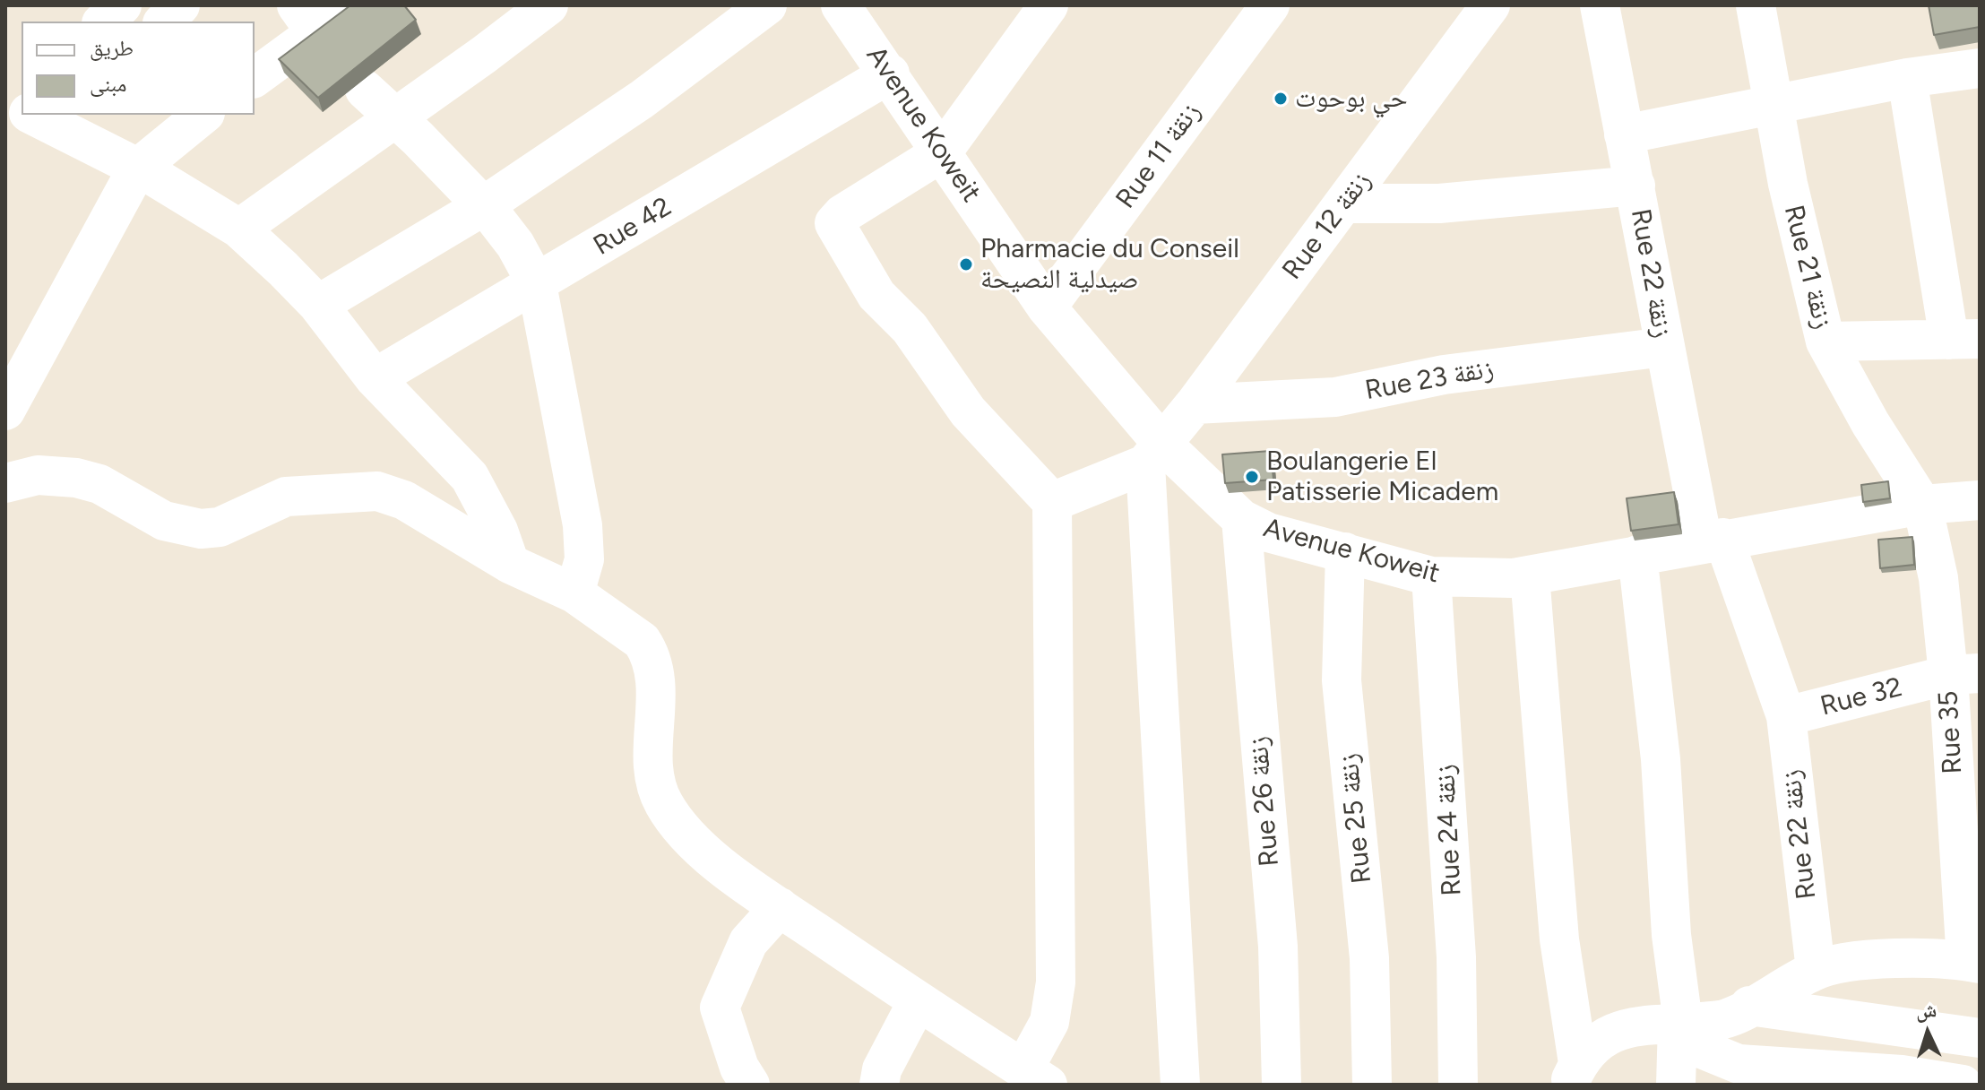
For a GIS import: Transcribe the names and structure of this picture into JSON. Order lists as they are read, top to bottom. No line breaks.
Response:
{"streets":{"street":["Avenue Koweit","Rue 11 زنقة","Rue 12 زنقة","Rue 42","Rue 21 زنقة","Rue 22 زنقة","Rue 23 زنقة","Rue 32","Rue 35","Rue 26 زنقة","Rue 25 زنقة","Rue 24 زنقة"]},"crossings":[["Avenue Koweit","Rue 11 زنقة"],["Avenue Koweit","Rue 12 زنقة"],["Avenue Koweit","Rue 42"],["Avenue Koweit","Rue 21 زنقة"],["Avenue Koweit","Rue 22 زنقة"],["Avenue Koweit","Rue 35"],["Avenue Koweit","Rue 26 زنقة"],["Avenue Koweit","Rue 25 زنقة"],["Avenue Koweit","Rue 24 زنقة"],["Rue 12 زنقة","Rue 23 زنقة"],["Rue 21 زنقة","Rue 35"],["Rue 22 زنقة","Rue 23 زنقة"],["Rue 22 زنقة","Rue 32"],["Rue 32","Rue 35"]],"places":["حي بوحوت","Pharmacie du Conseil صيدلية النصيحة","Boulangerie El Patisserie Micadem"],"legend":["طريق","مبنى"],"north":"top"}
